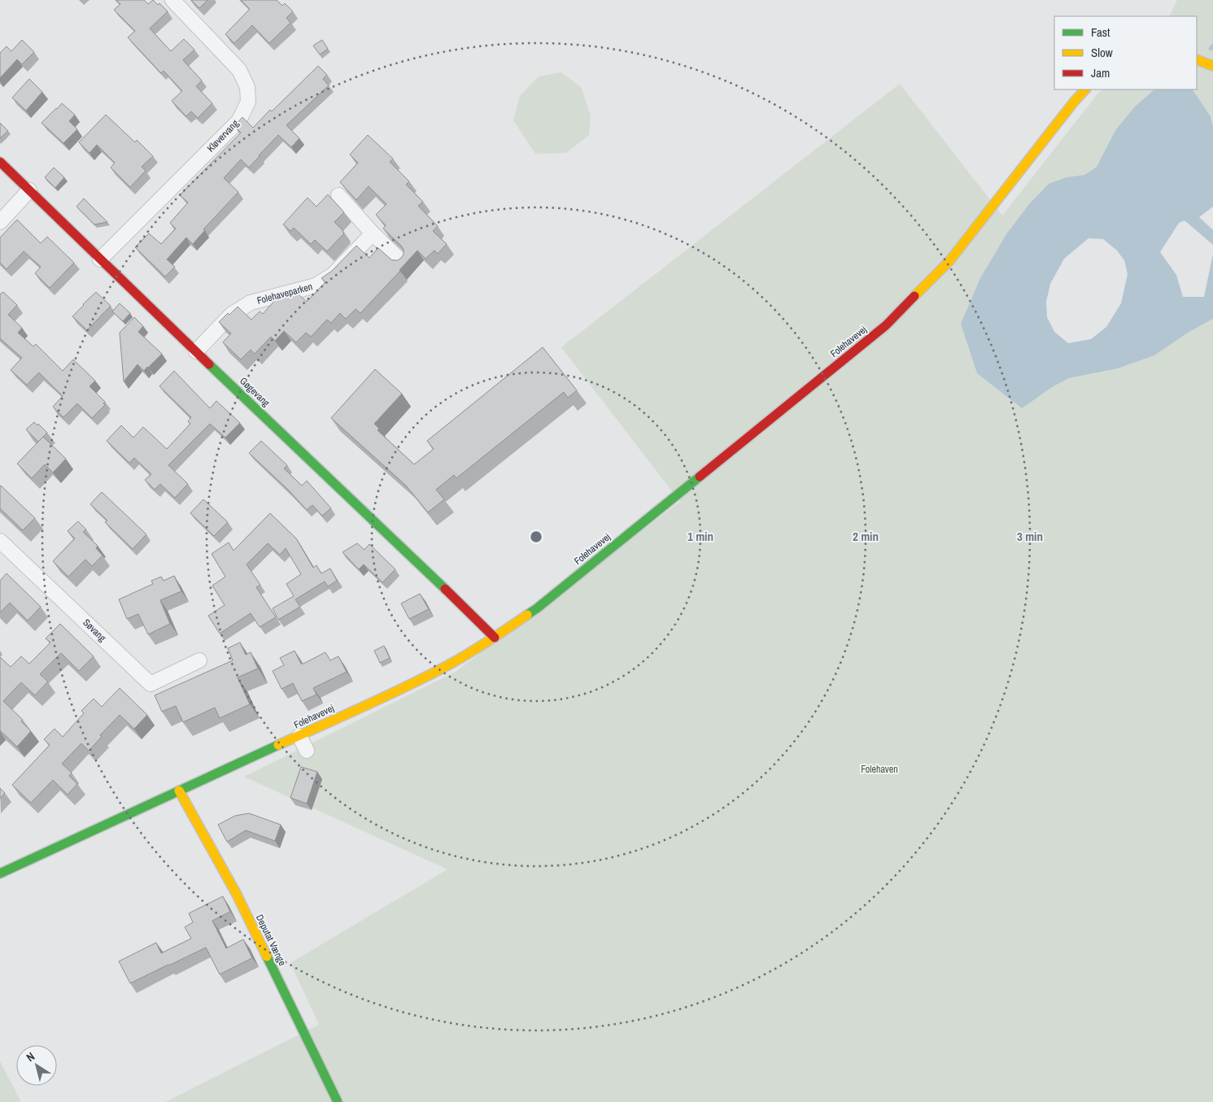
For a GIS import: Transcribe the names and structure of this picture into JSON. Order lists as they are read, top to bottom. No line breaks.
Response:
{"streets":{"street":["Kløvervang","Folehaveparken","Folehavevej","Gøgevang","Søvang","Deputat Vænge"]},"crossings":[["Kløvervang","Gøgevang"],["Folehaveparken","Gøgevang"],["Folehavevej","Gøgevang"],["Folehavevej","Deputat Vænge"]],"parks":["Folehaven"],"legend":["Fast","Slow","Jam"],"north":"top left","rings":["1 min","2 min","3 min"]}
